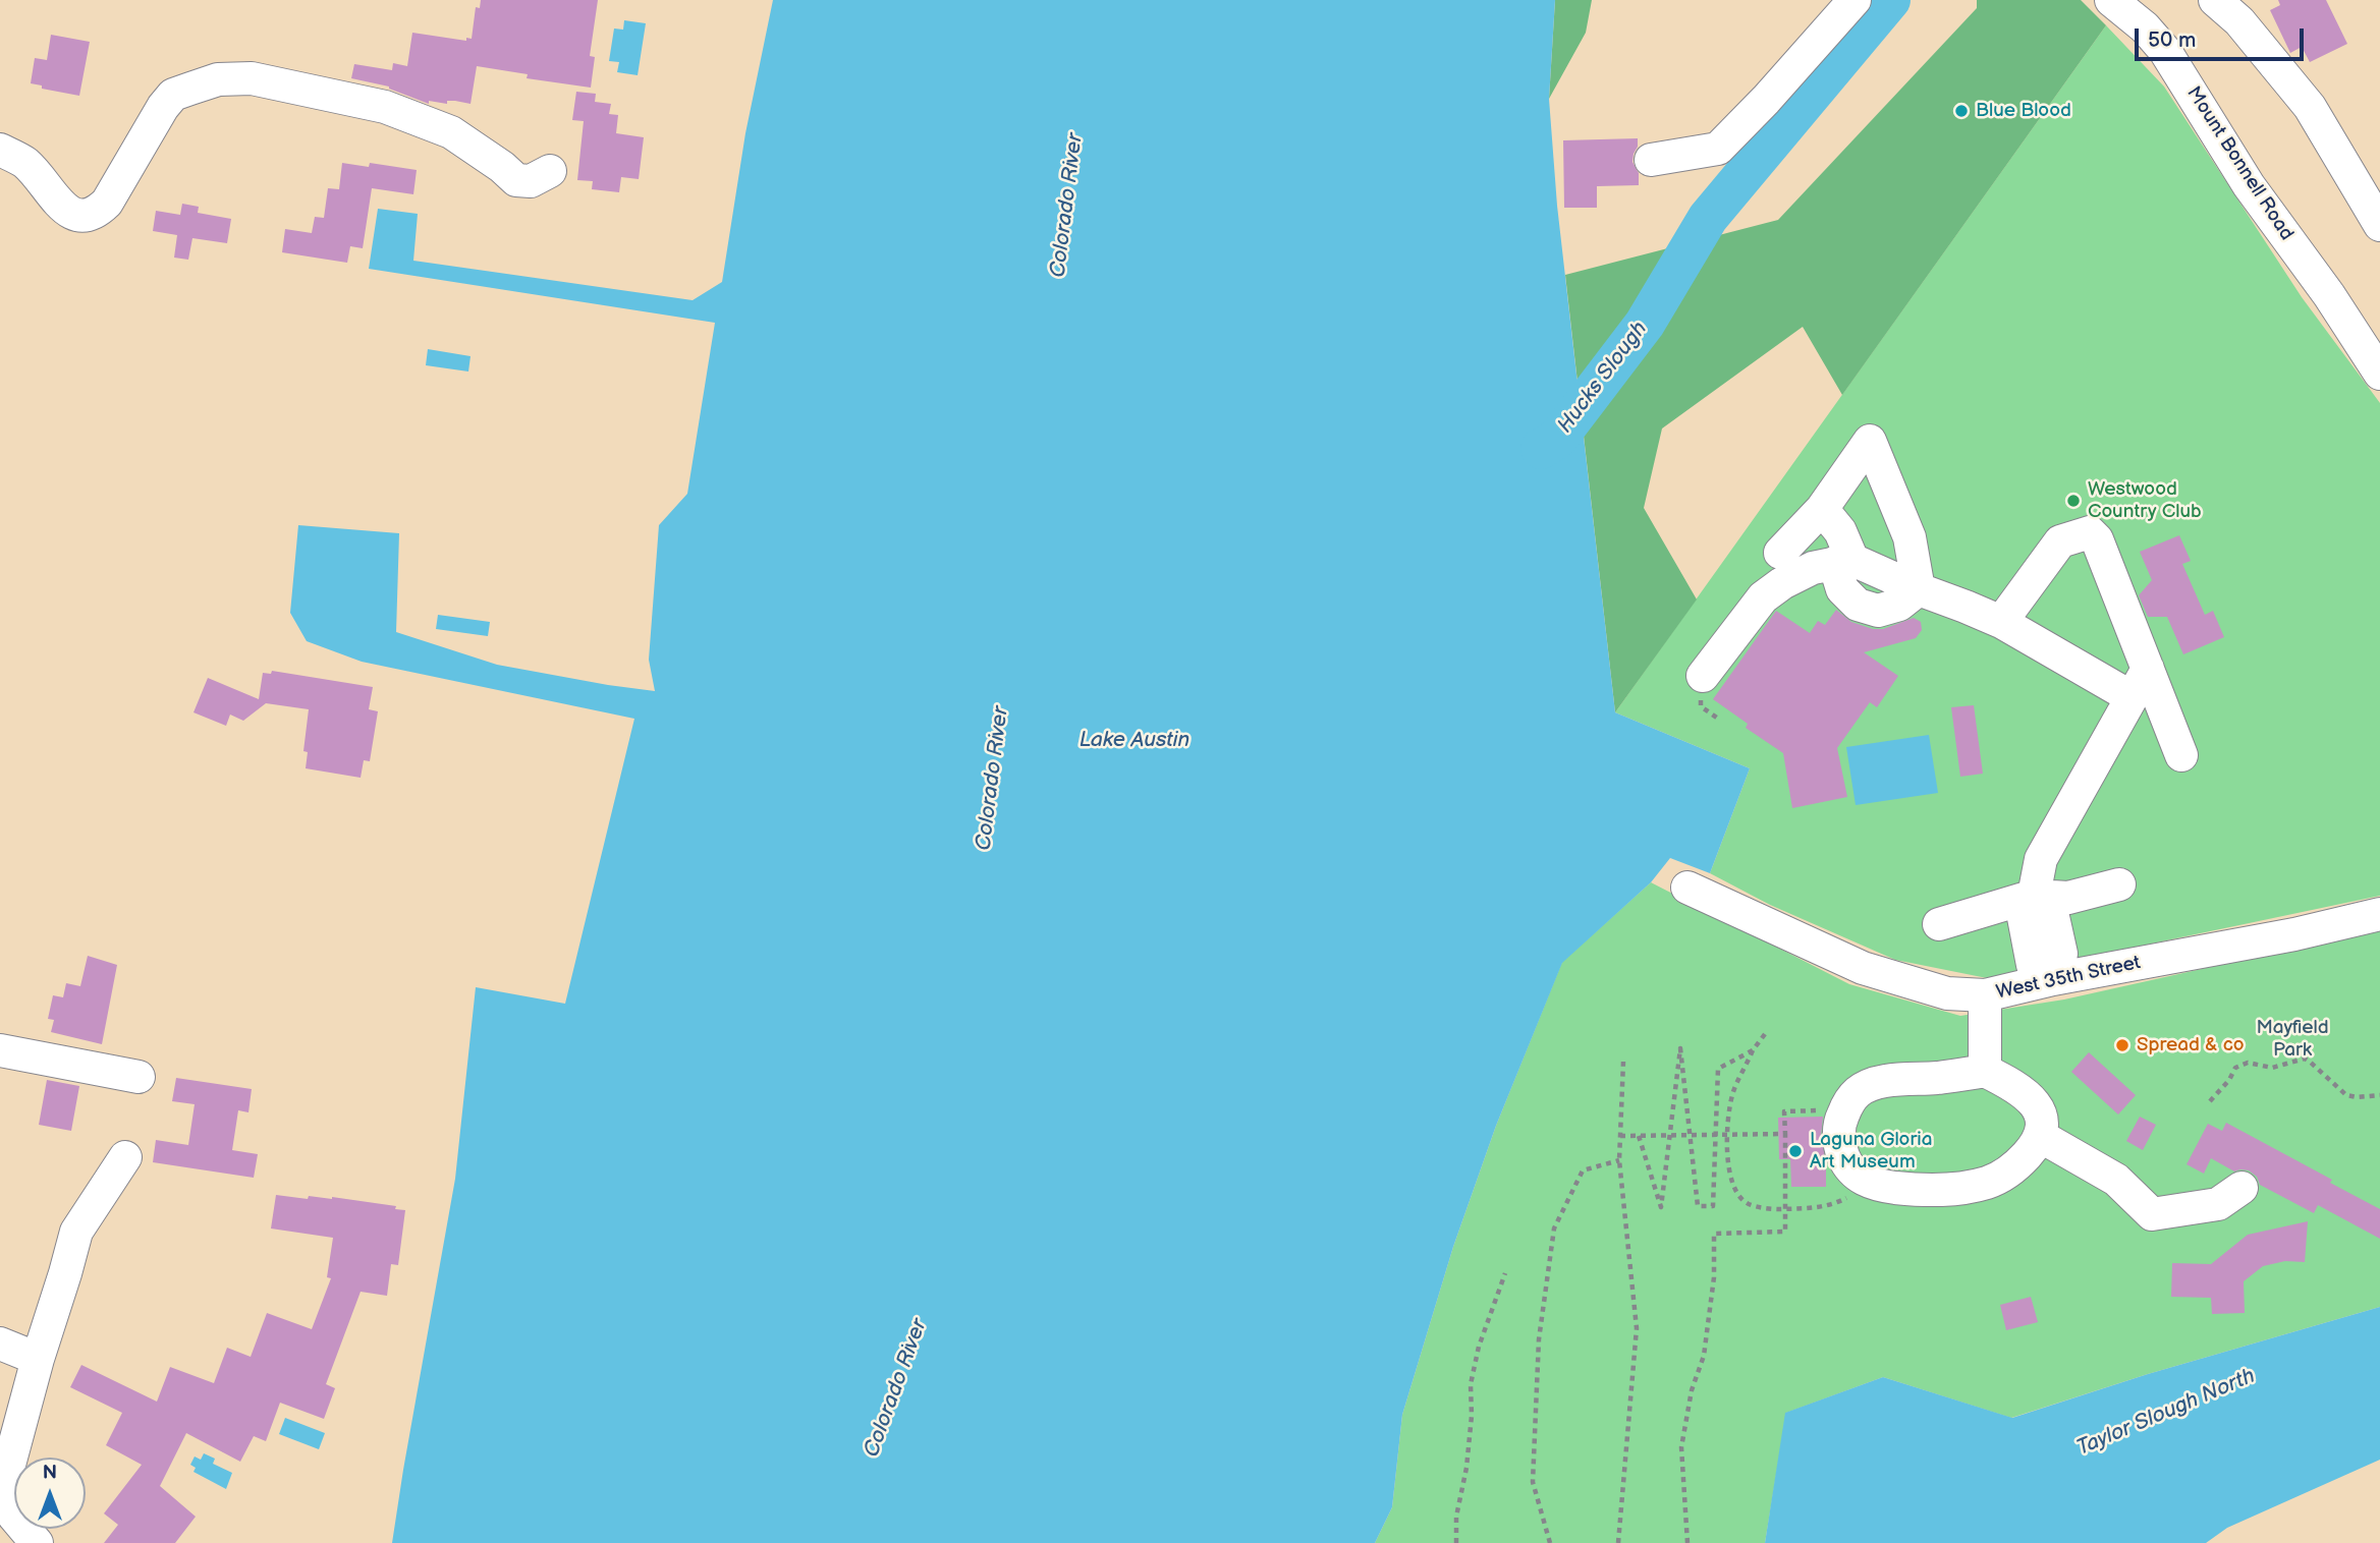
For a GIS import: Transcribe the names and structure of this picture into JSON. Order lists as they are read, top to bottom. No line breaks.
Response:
{"streets":{"street":["Mount Bonnell Road","West 35th Street"]},"water":["Colorado River","Hucks Slough","Lake Austin","Taylor Slough North"],"parks":["Mayfield Park"],"places":["Blue Blood","Westwood Country Club","Spread & co","Laguna Gloria Art Museum"],"scale_bar":"50 m","north":"top"}
